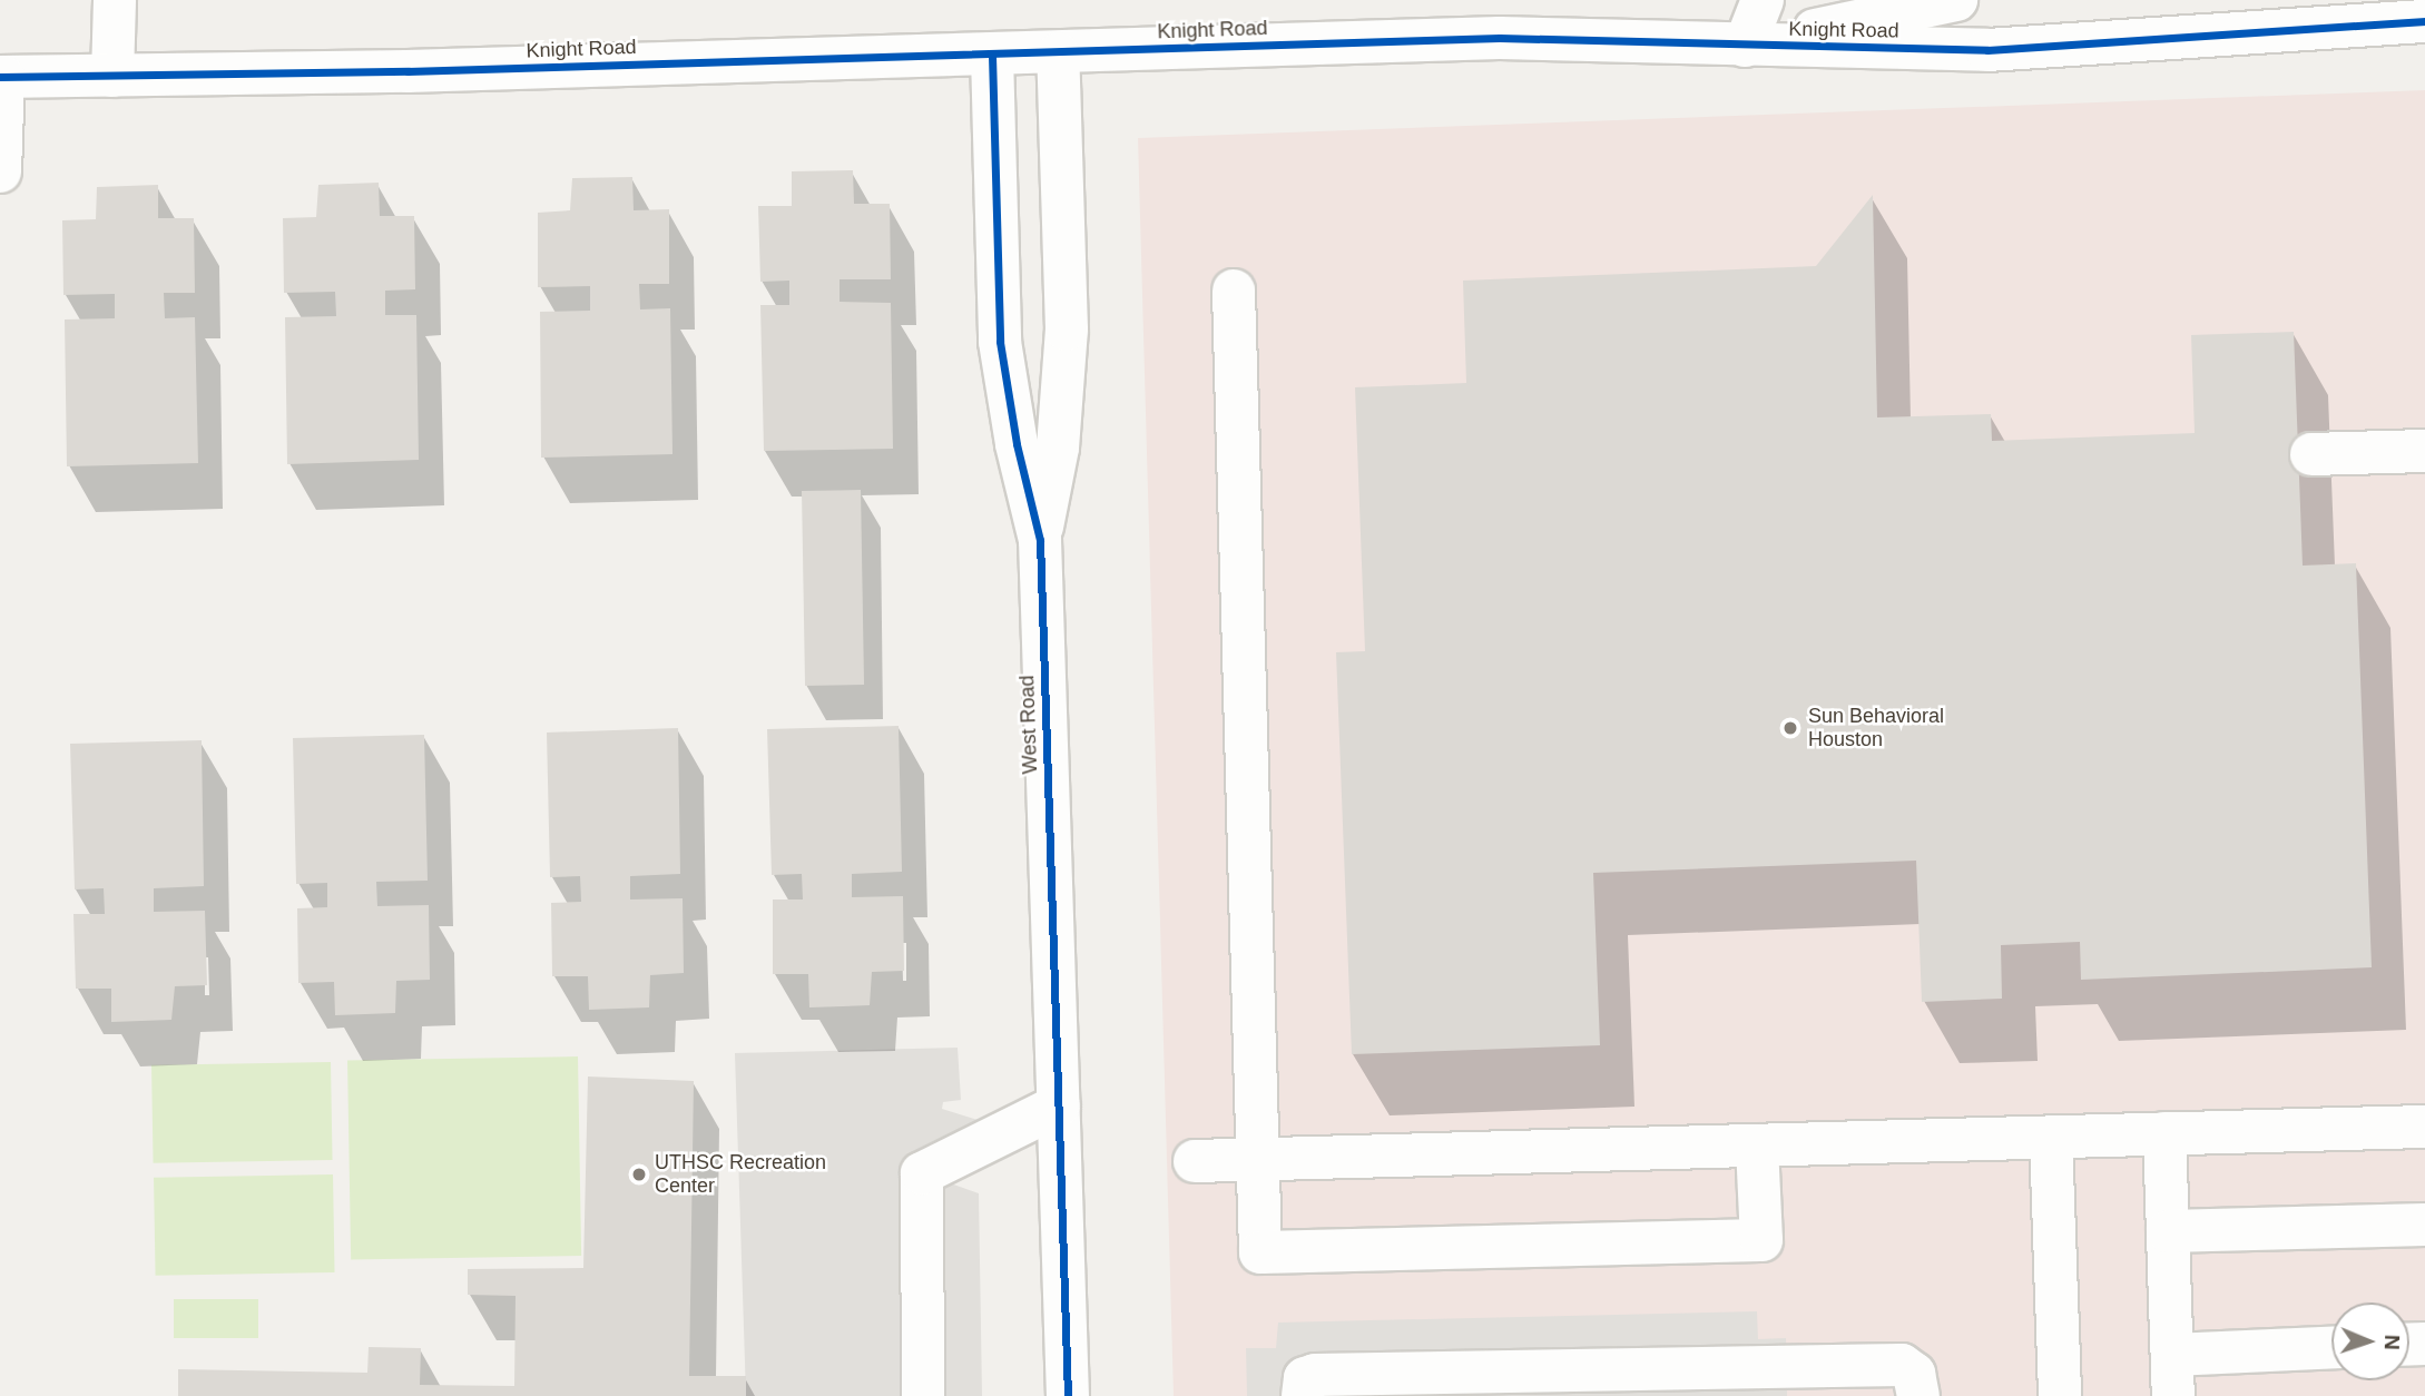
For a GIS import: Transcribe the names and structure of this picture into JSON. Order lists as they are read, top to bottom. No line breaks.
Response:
{"streets":{"street":["Knight Road","West Road"]},"crossings":[["Knight Road","West Road"]],"places":["Sun Behavioral Houston","UTHSC Recreation Center"],"north":"right"}
